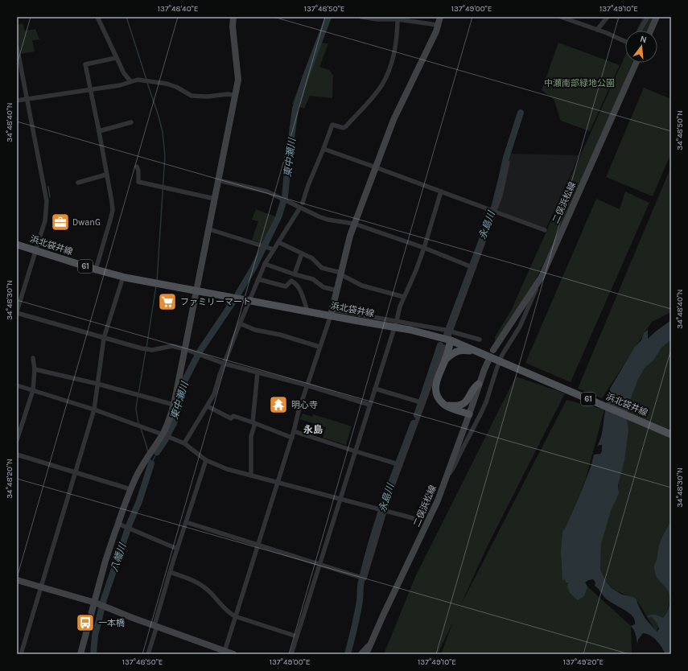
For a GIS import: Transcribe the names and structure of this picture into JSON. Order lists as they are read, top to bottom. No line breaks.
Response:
{"streets":{"main road":["浜北袋井線","61"],"street":["二俣浜松線"]},"crossings":[["二俣浜松線","浜北袋井線"]],"districts":["永島"],"water":["東中瀬川","永島川","八幡川"],"parks":["中瀬南部緑地公園"],"places":{"office":["DwanG"],"supermarket":["ファミリーマート"],"temple":["明心寺"],"bus stop":["一本橋"]},"north":"top","coordinates":["137°48'40\"E","137°48'50\"E","137°49'00\"E","137°49'10\"E","34°48'40\"N","34°48'50\"N","34°48'30\"N","34°48'20\"N","137°49'20\"E"]}
